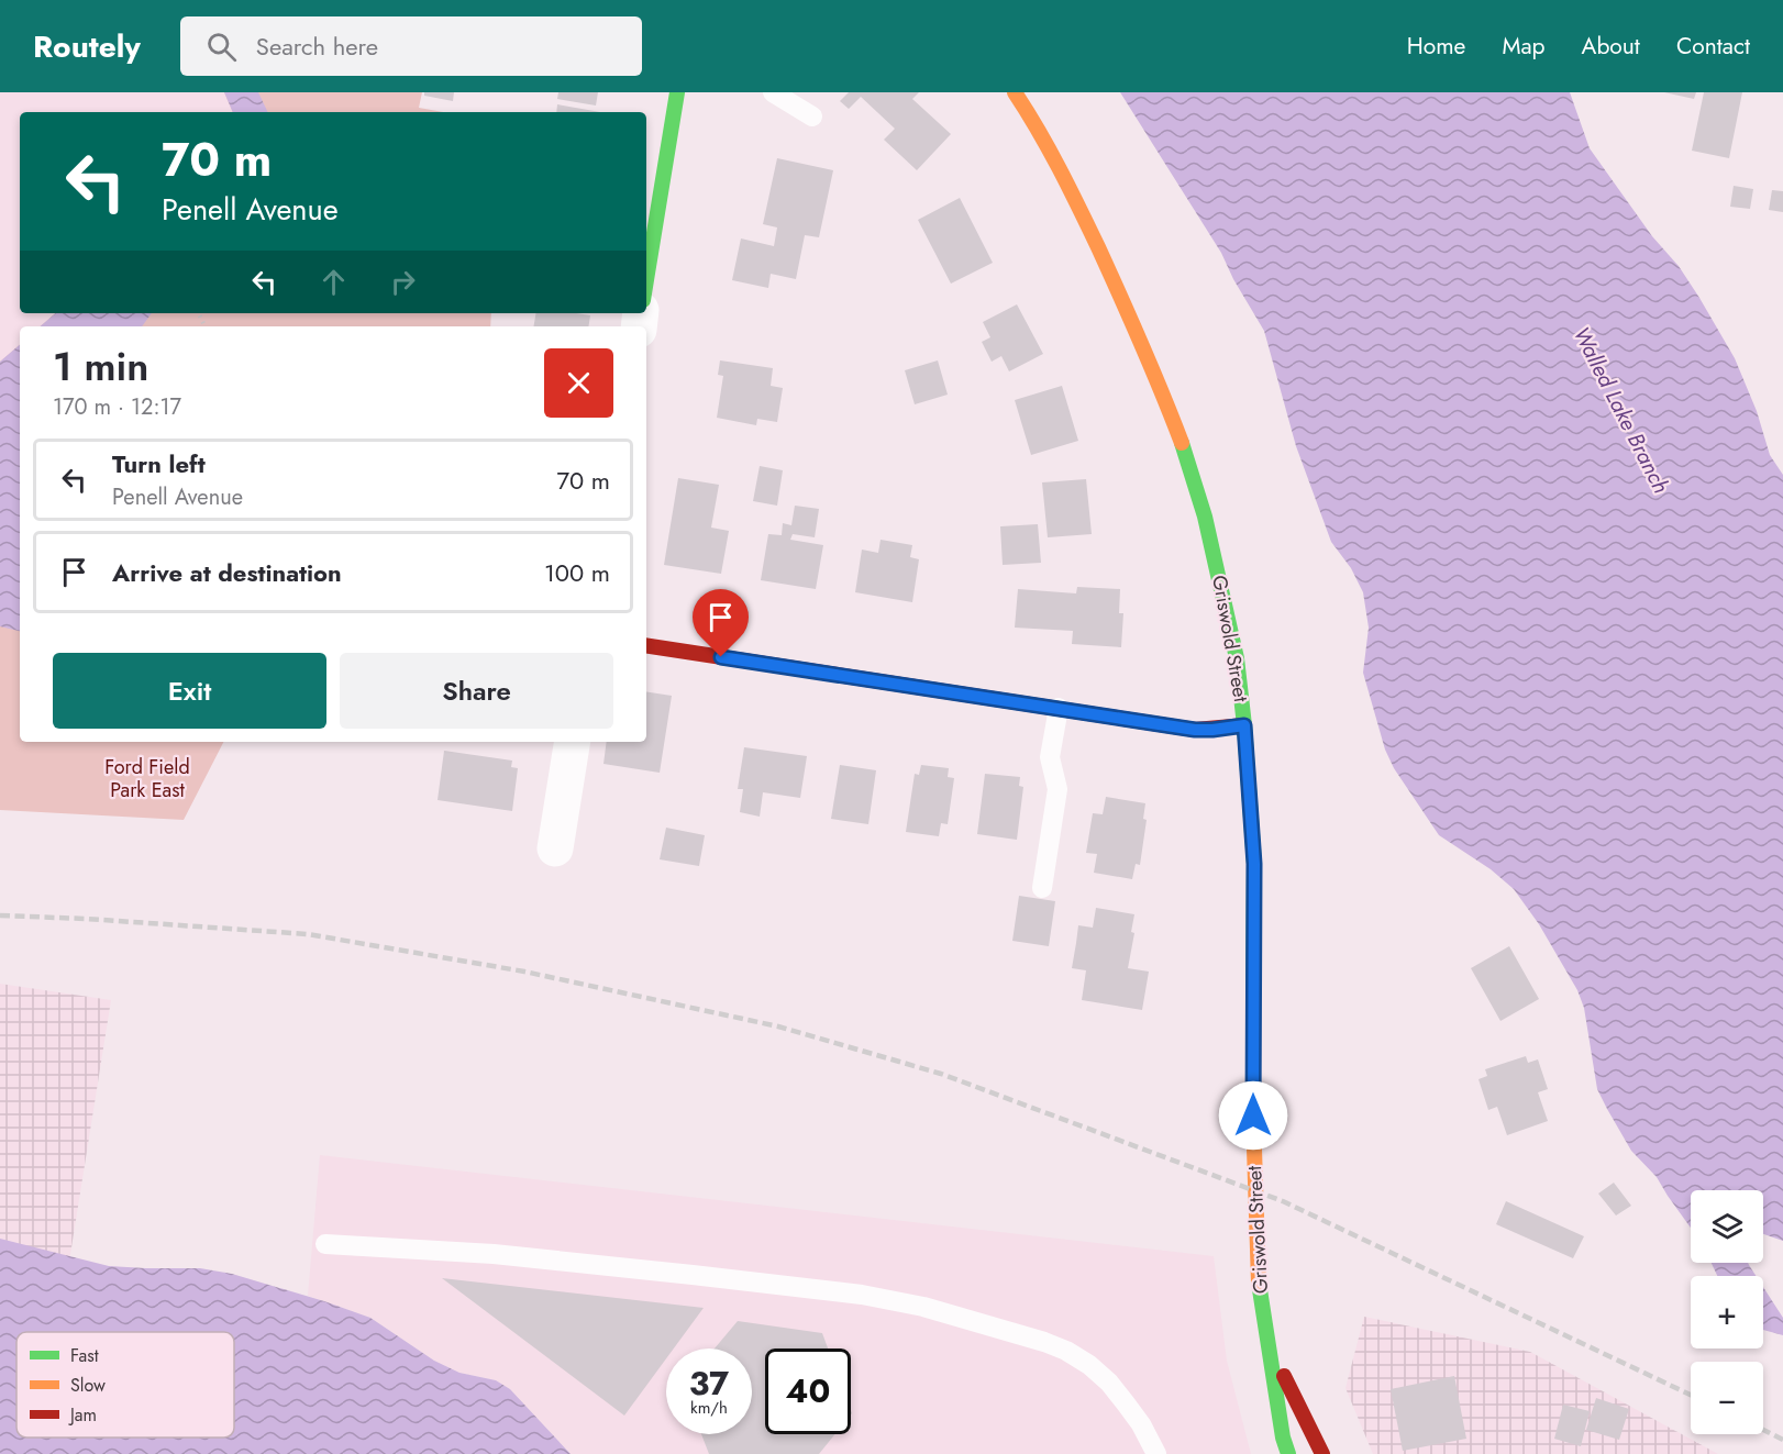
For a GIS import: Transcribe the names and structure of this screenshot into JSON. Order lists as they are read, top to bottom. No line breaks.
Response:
{"streets":{"street":["Griswold Street"]},"water":["Walled Lake Branch"],"parks":["Ford Field Park East"],"legend":["Fast","Slow","Jam"],"page":{"header":"Routely","search":"Search here","nav":["Home","Map","About","Contact"],"turn":["70 m","Penell Avenue"],"heading":["1 min","170 m · 12:17"],"list":[{"name":"Turn left","note":"Penell Avenue","value":"70 m"},{"name":"Arrive at destination","value":"100 m"}],"buttons":["Exit","Share"],"map_buttons":["+","−"],"speed":"37 km/h","limit":"40"}}
